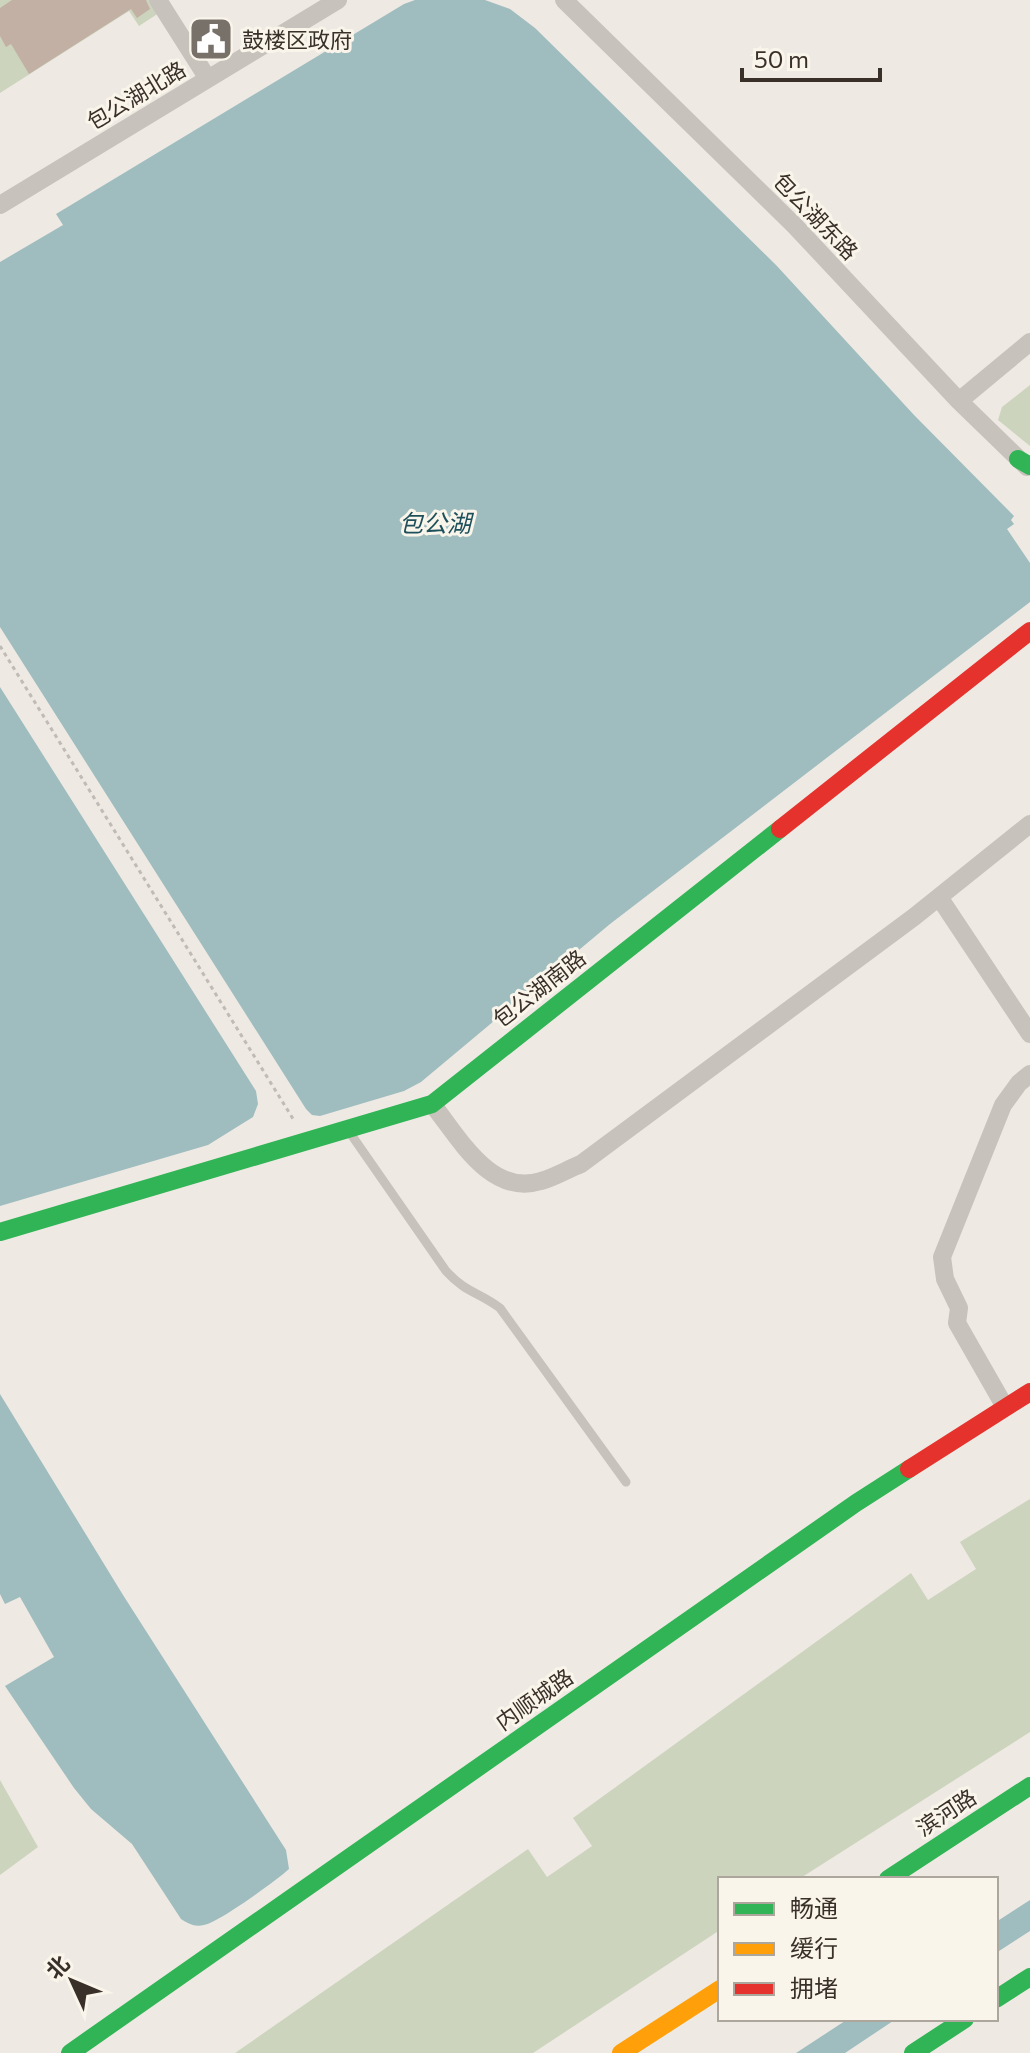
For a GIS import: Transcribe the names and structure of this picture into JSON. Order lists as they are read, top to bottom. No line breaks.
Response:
{"streets":{"street":["包公湖北路","包公湖东路","包公湖南路","内顺城路","滨河路"]},"water":["包公湖"],"places":{"public building":["鼓楼区政府"]},"legend":["畅通","缓行","拥堵"],"scale_bar":"50 m","north":"top left"}
